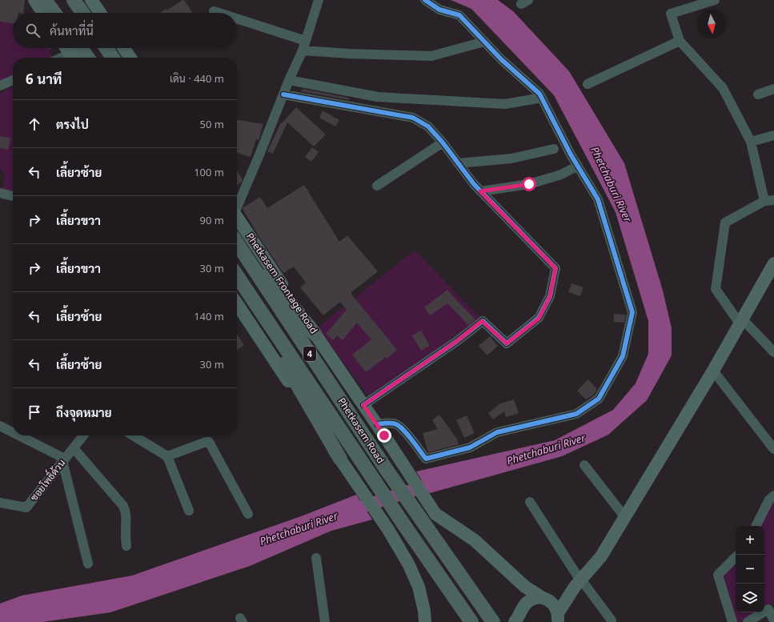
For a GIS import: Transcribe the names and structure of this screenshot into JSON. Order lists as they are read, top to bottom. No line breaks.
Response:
{"streets":{"highway":["4","Phetkasem Road"],"main road":["Phetkasem Frontage Road"],"street":["ซอยโพธิ์ด้วน"]},"water":["Phetchaburi River"],"north":"bottom","page":{"search":"ค้นหาที่นี่","heading":["6 นาที","เดิน · 440 m"],"list":[["ตรงไป","50 m"],["เลี้ยวซ้าย","100 m"],["เลี้ยวขวา","90 m"],["เลี้ยวขวา","30 m"],["เลี้ยวซ้าย","140 m"],["เลี้ยวซ้าย","30 m"],"ถึงจุดหมาย"],"map_buttons":["+","−"]}}
